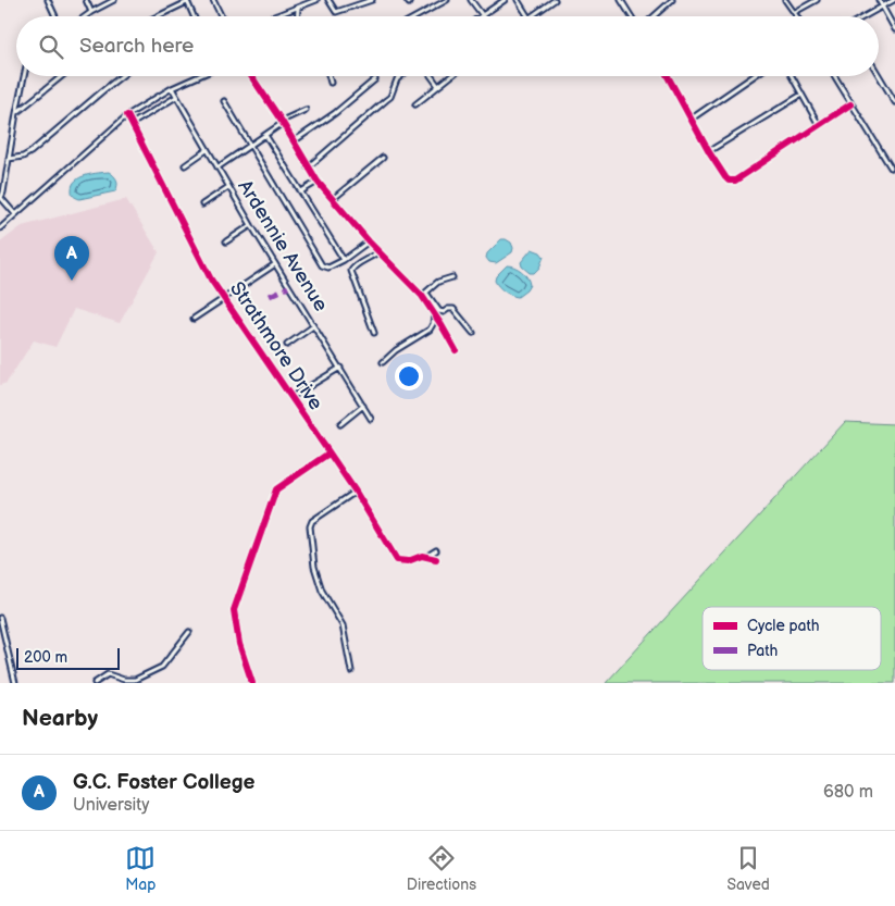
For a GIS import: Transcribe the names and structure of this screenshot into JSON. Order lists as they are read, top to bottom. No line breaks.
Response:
{"streets":{"street":["Ardennie Avenue","Strathmore Drive"]},"legend":["Cycle path","Path"],"scale_bar":"200 m","page":{"search":"Search here","pins":"A","scale":"200 m","heading":"Nearby","list":[{"mark":"A","name":"G.C. Foster College","note":"University","value":"680 m"}],"nav":["Map","Directions","Saved"]}}
